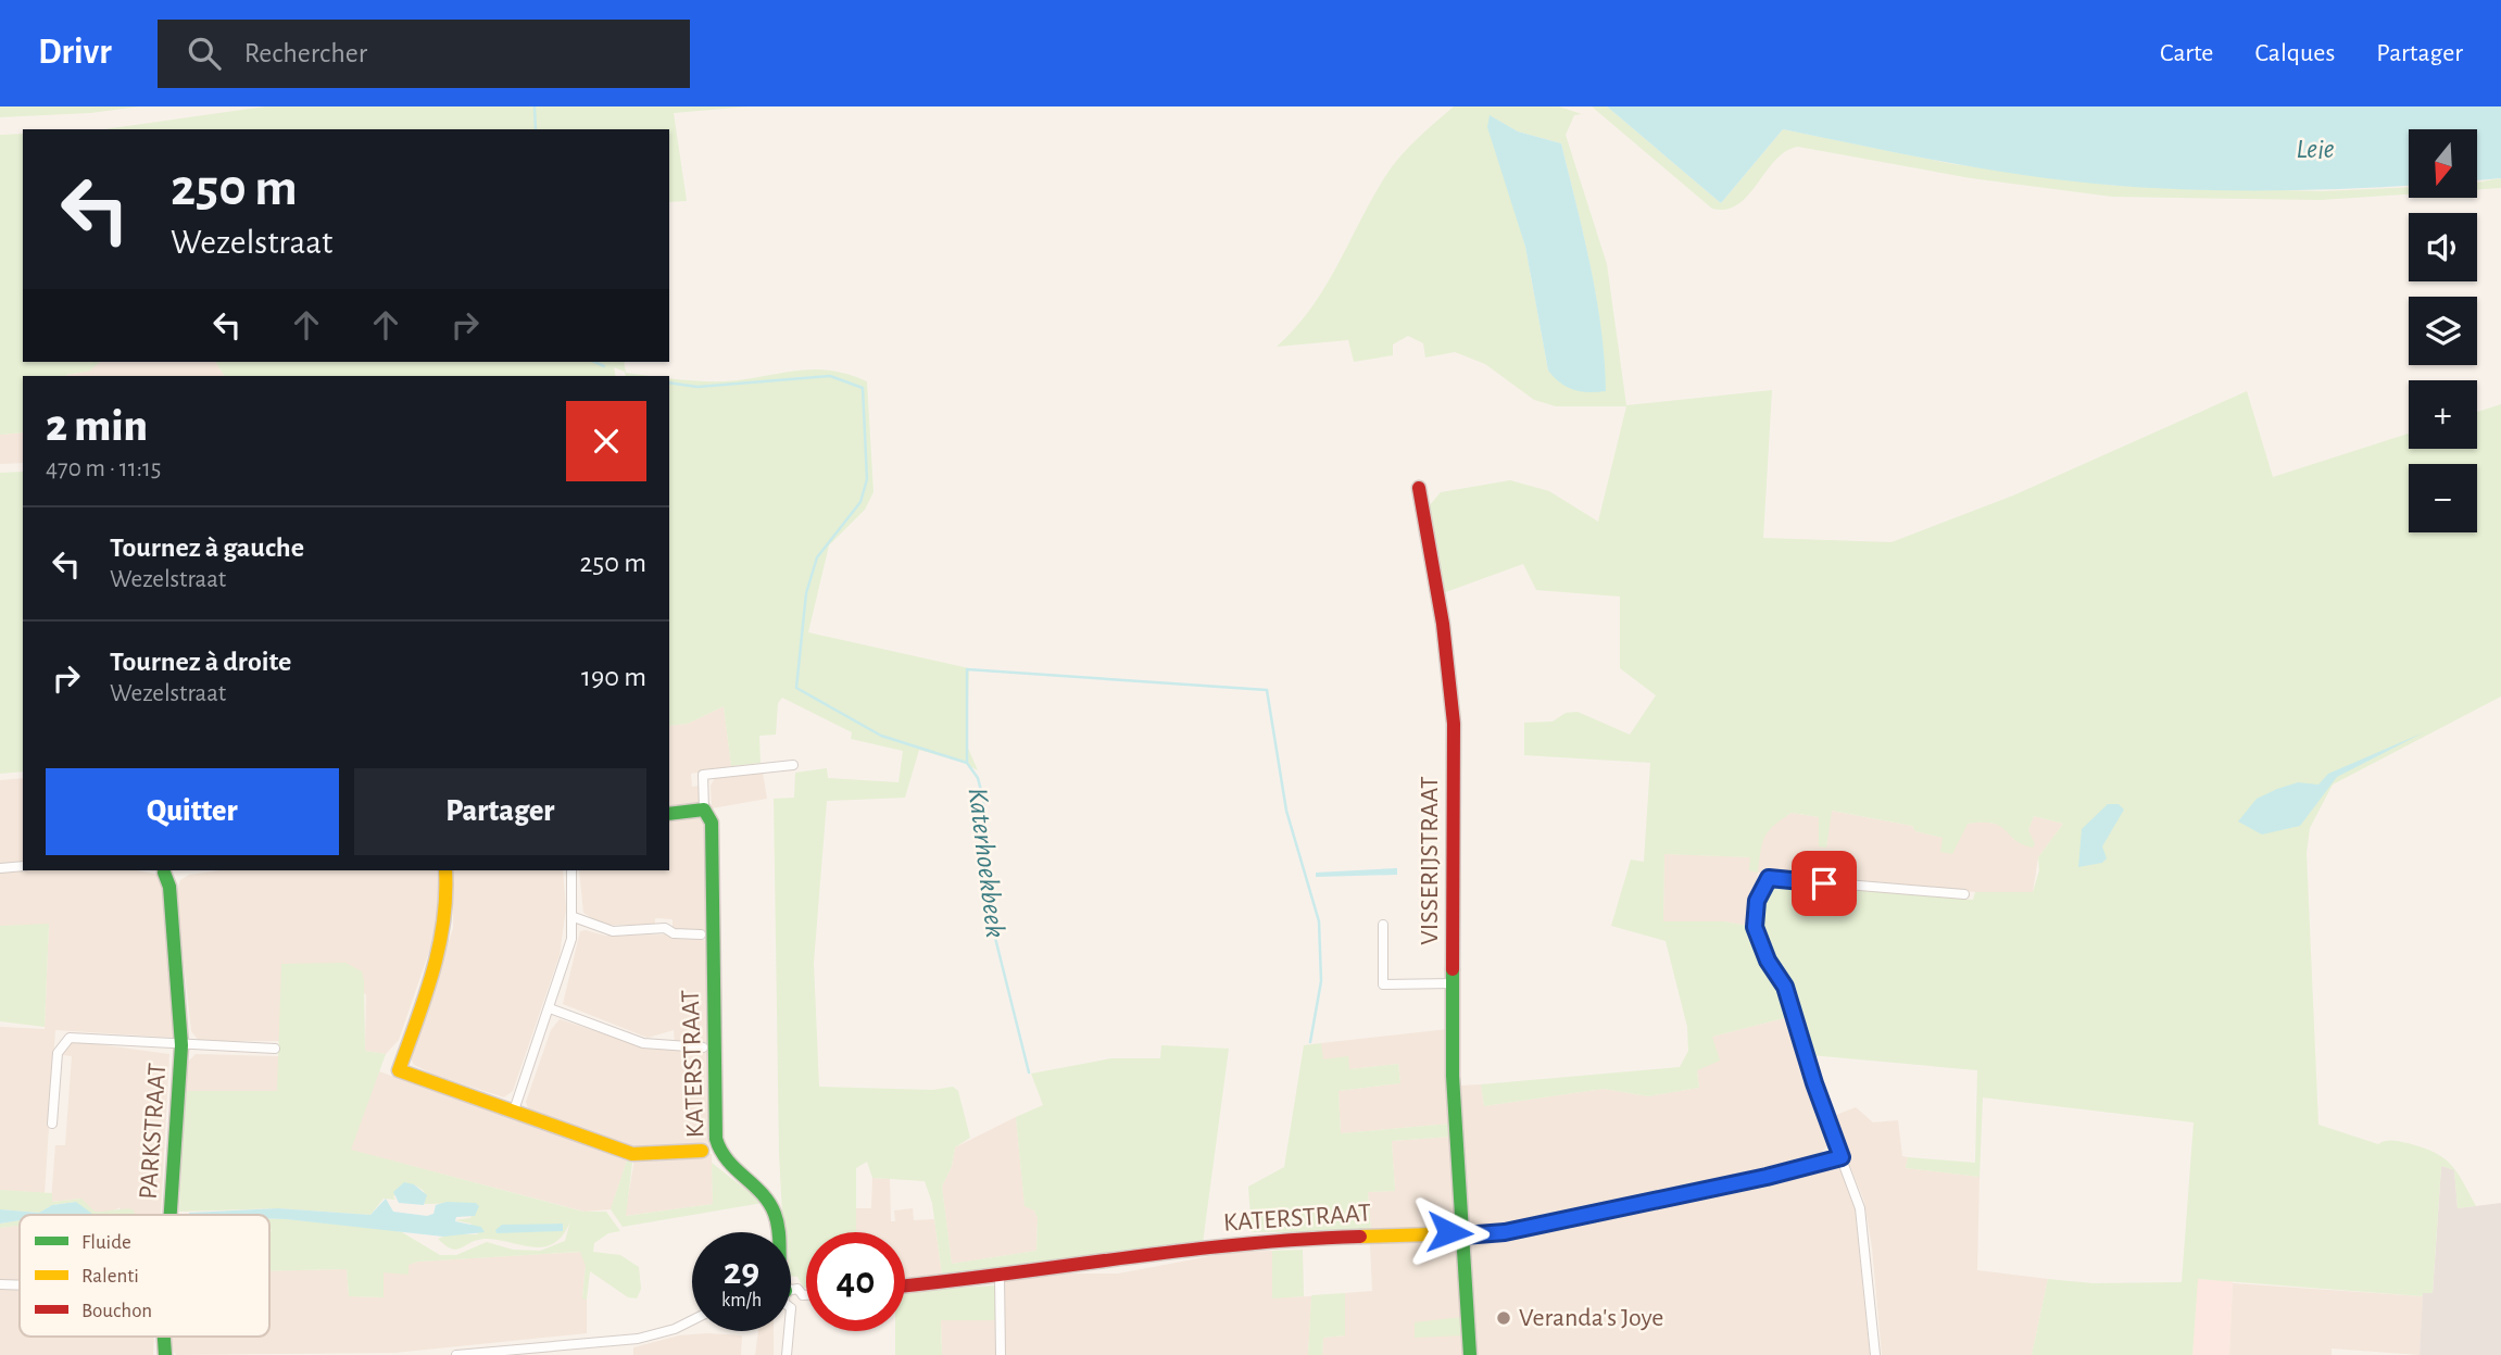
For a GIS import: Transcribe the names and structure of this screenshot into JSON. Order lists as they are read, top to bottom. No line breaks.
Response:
{"streets":{"street":["VISSERIJSTRAAT","KATERSTRAAT","PARKSTRAAT"]},"crossings":[["VISSERIJSTRAAT","KATERSTRAAT"]],"water":["Leie","Katerhoekbeek"],"places":["Veranda's Joye"],"legend":["Fluide","Ralenti","Bouchon"],"north":"bottom","page":{"header":"Drivr","search":"Rechercher","nav":["Carte","Calques","Partager"],"map_buttons":["+","−"],"turn":["250 m","Wezelstraat"],"heading":["2 min","470 m · 11:15"],"list":[{"name":"Tournez à gauche","note":"Wezelstraat","value":"250 m"},{"name":"Tournez à droite","note":"Wezelstraat","value":"190 m"}],"buttons":["Quitter","Partager"],"speed":"29 km/h","limit":"40"}}
